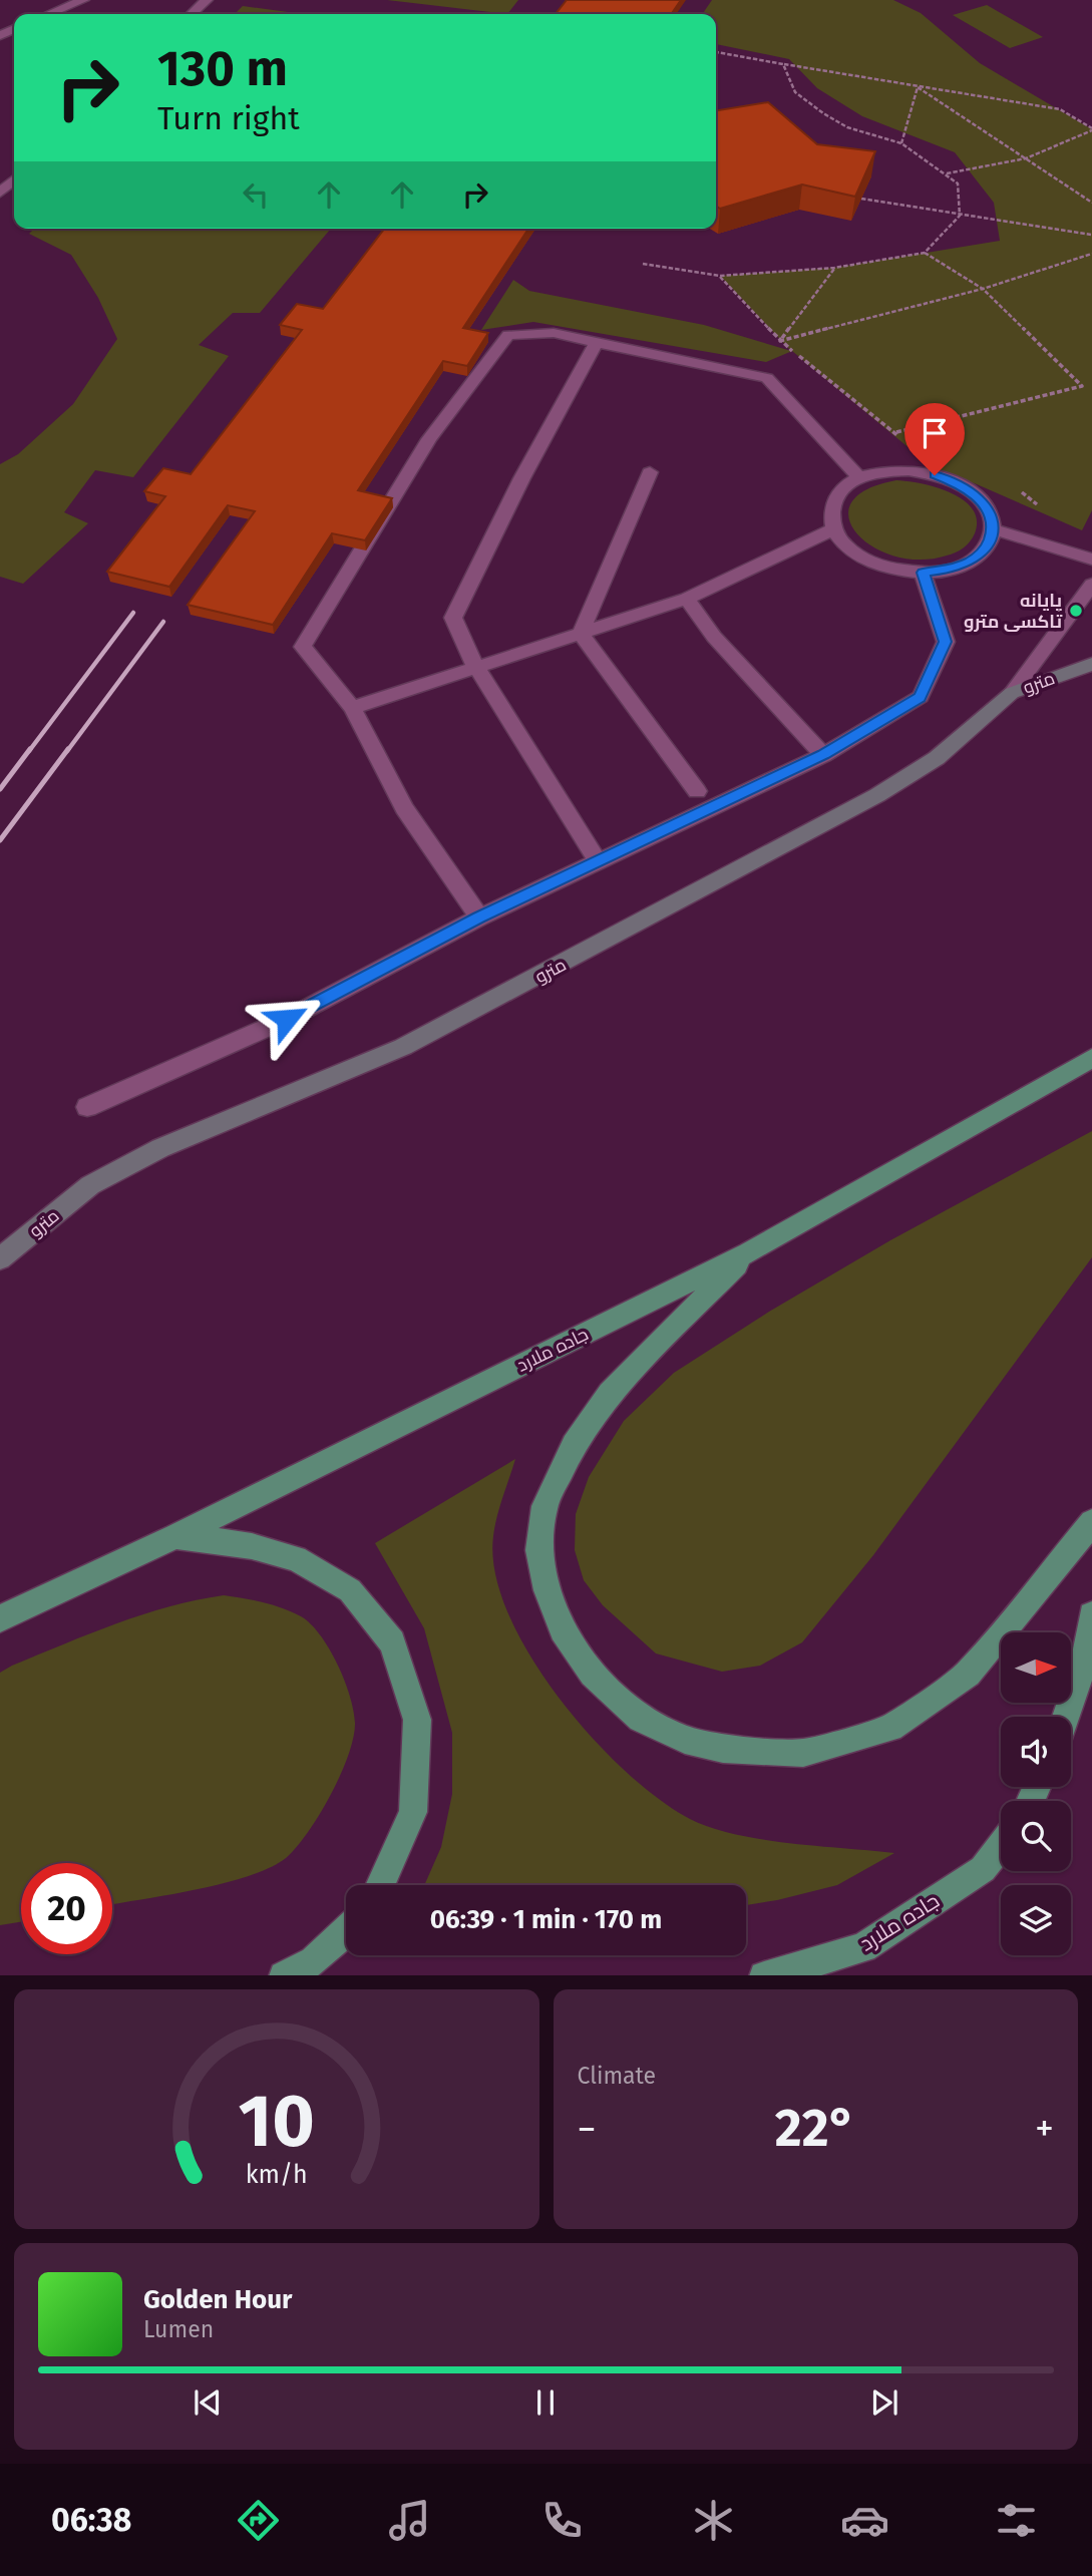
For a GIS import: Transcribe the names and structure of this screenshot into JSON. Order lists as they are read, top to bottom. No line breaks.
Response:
{"streets":{"main road":["جاده ملارد"],"street":["مترو"]},"places":["پایانه تاکسی مترو"],"north":"right","page":{"turn":["130 m","Turn right"],"limit":"20","trip":"06:39 · 1 min · 170 m","tile":"Climate","heat":["−","22°","+"],"song":["Golden Hour","Lumen"],"tabs":"06:38","gauge":["10","km/h"]}}
